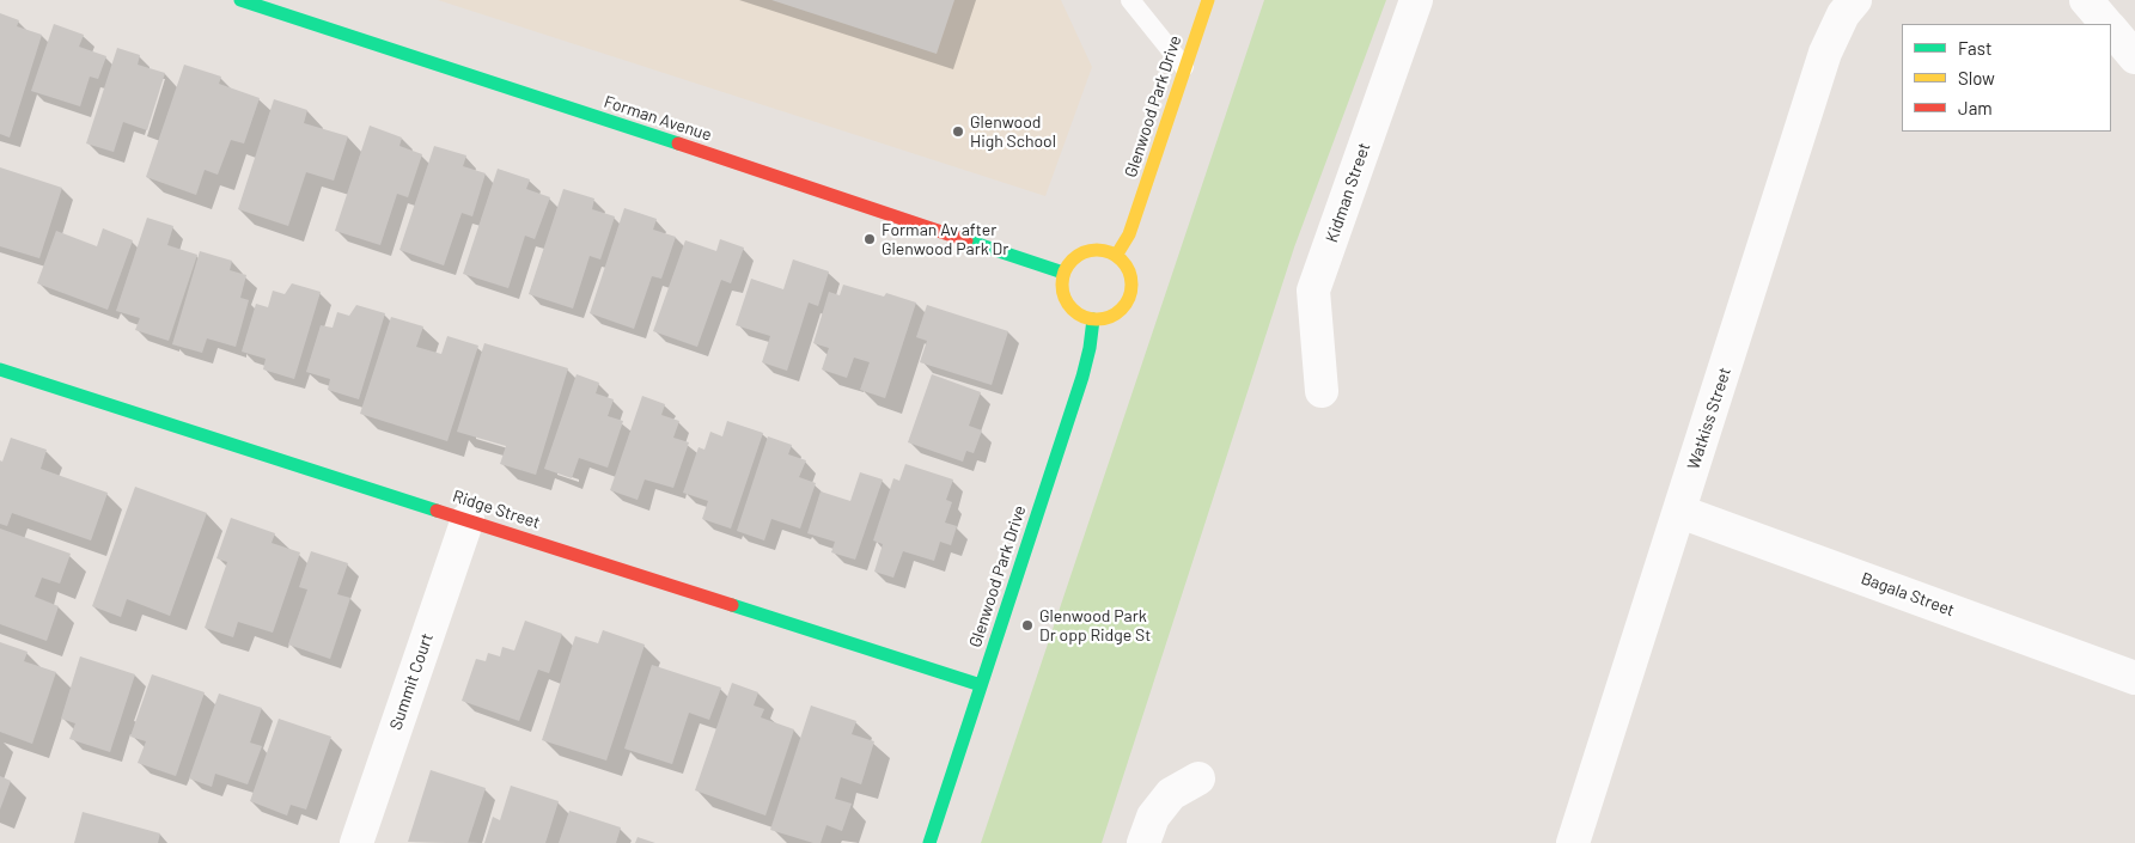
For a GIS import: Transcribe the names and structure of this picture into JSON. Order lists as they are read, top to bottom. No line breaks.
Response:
{"streets":{"street":["Glenwood Park Drive","Forman Avenue","Kidman Street","Watkiss Street","Ridge Street","Bagala Street","Summit Court"]},"crossings":[["Glenwood Park Drive","Forman Avenue"],["Glenwood Park Drive","Ridge Street"],["Watkiss Street","Bagala Street"],["Ridge Street","Summit Court"]],"places":["Glenwood High School","Forman Av after Glenwood Park Dr","Glenwood Park Dr opp Ridge St"],"legend":["Fast","Slow","Jam"]}
